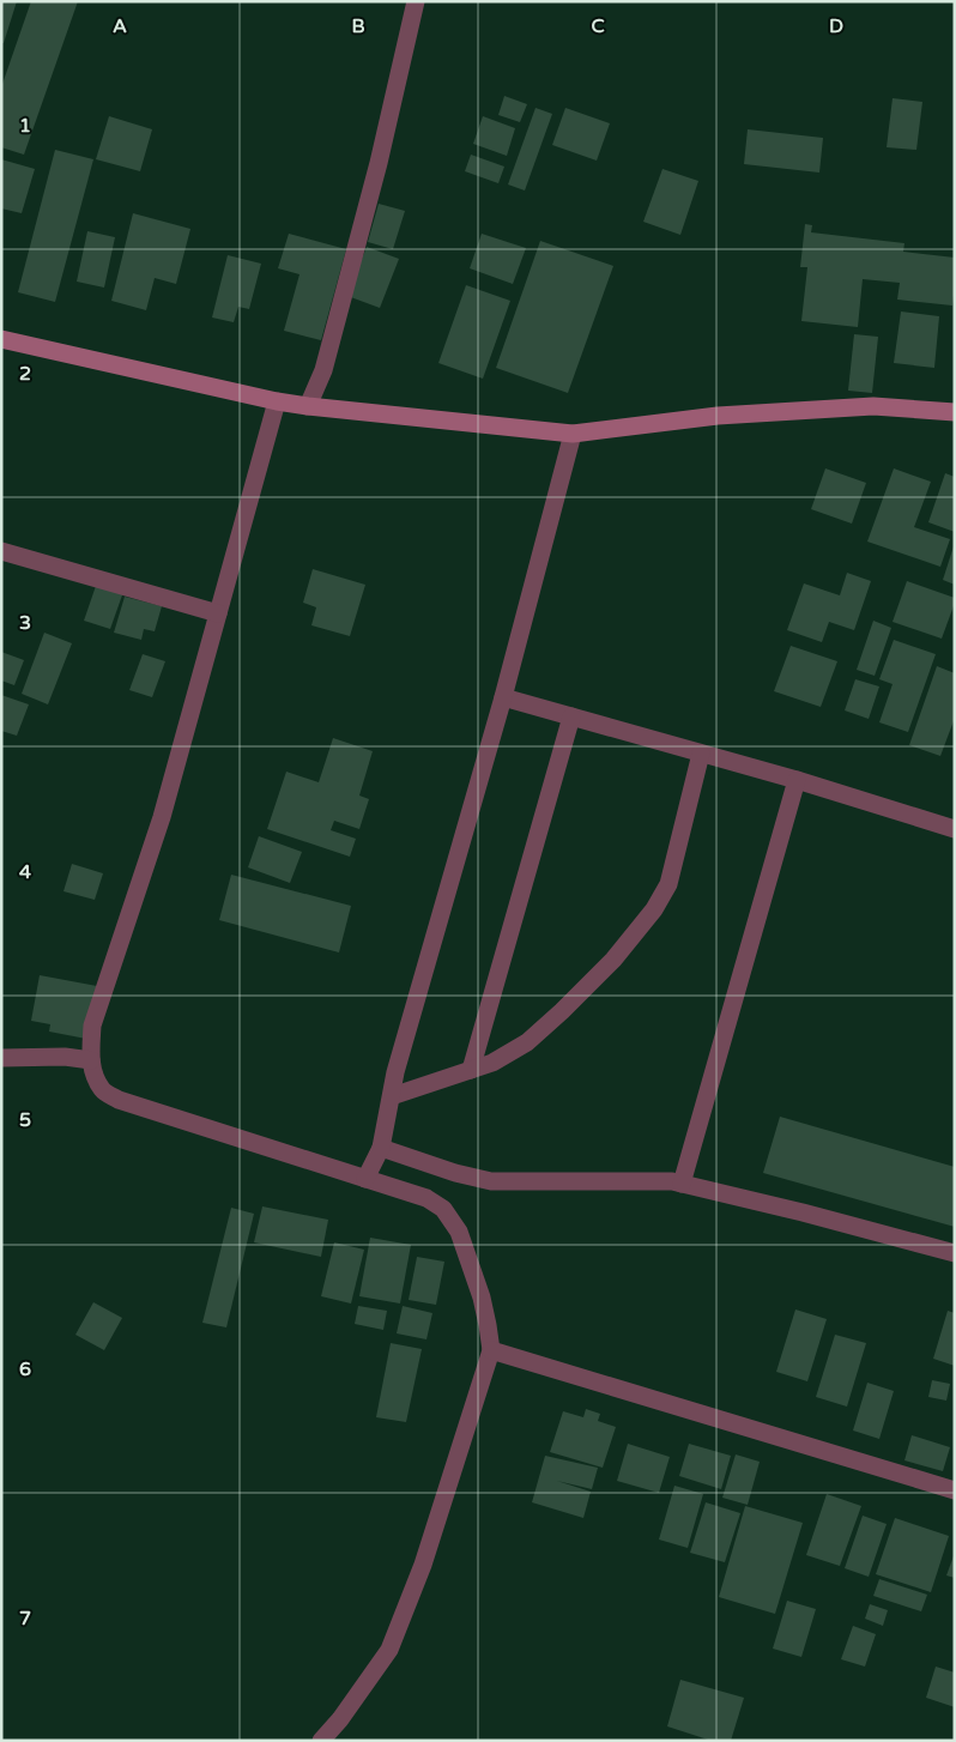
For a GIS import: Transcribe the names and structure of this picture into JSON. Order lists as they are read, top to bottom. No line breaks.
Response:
{"grid":{"columns":["A","B","C","D"],"rows":["1","2","3","4","5","6","7"]}}
